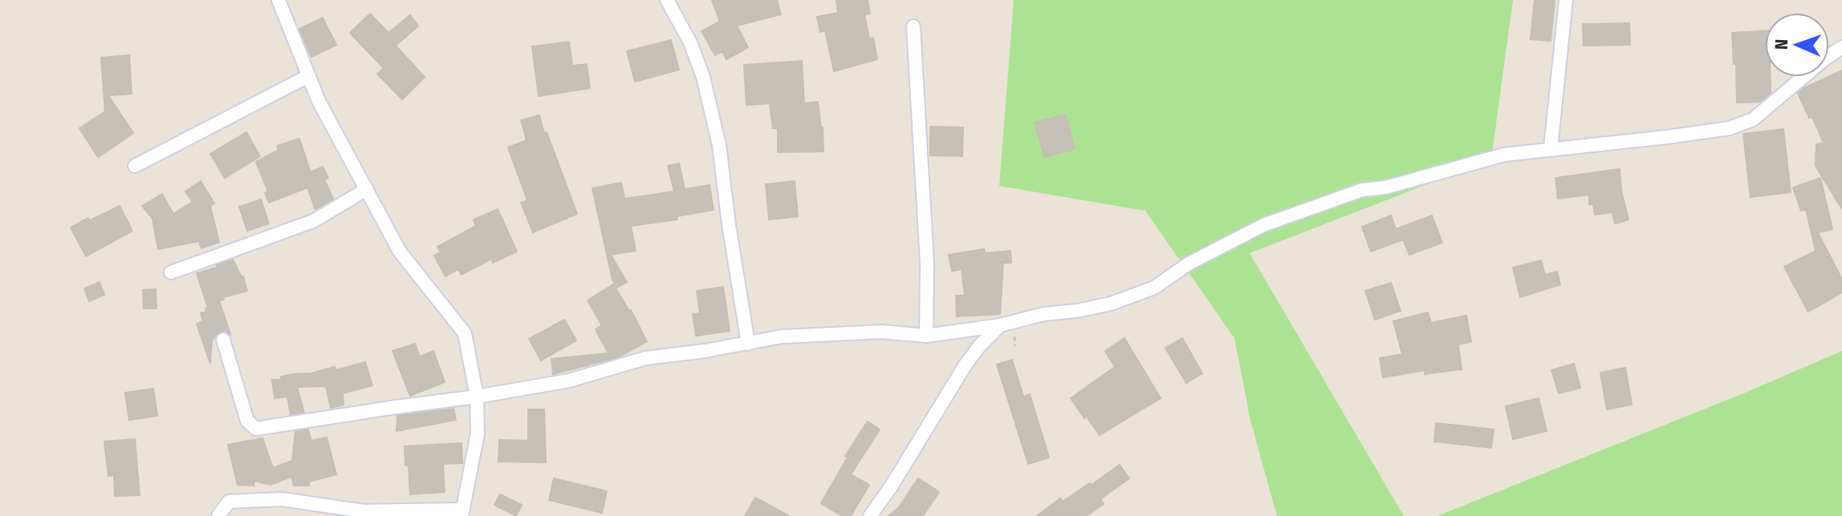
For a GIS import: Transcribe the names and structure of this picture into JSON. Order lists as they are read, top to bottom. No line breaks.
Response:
{"north":"left"}
